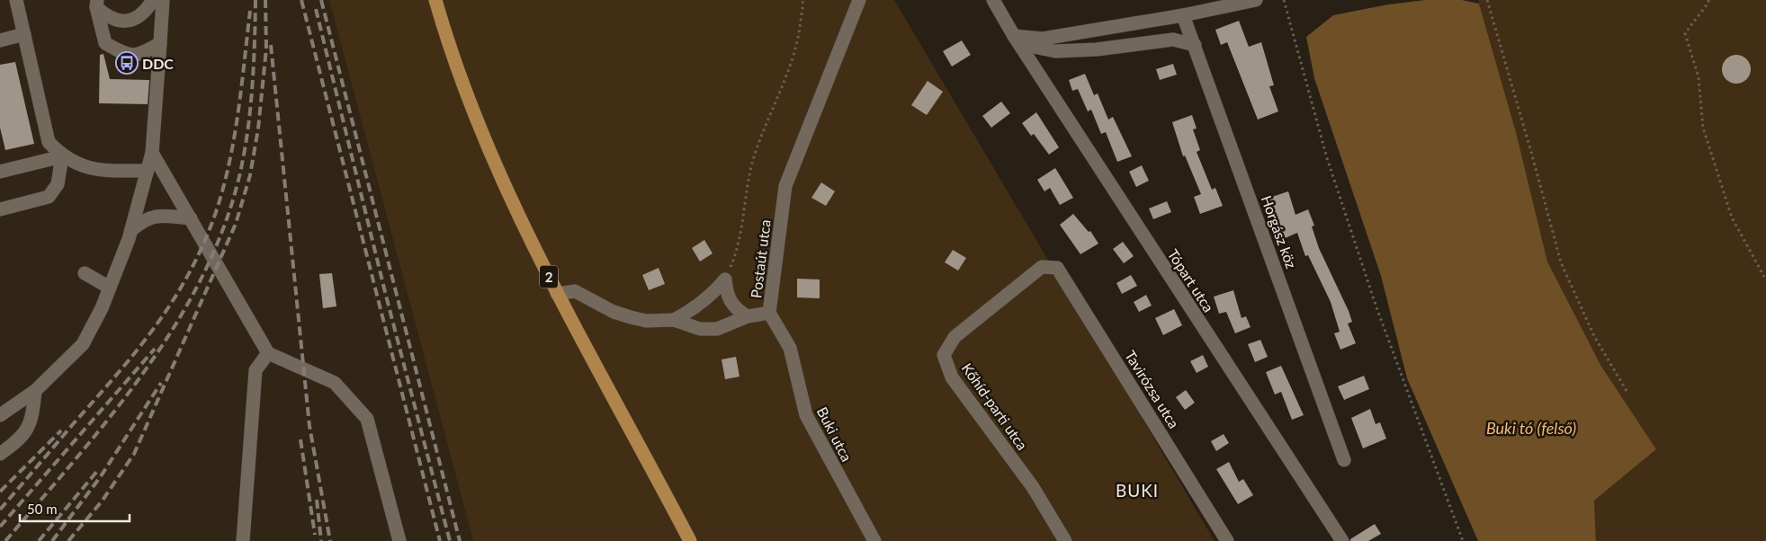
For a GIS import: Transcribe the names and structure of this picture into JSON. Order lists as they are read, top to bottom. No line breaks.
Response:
{"streets":{"main road":["2"],"street":["Horgász köz","Postaút utca","Tópart utca","Tavirózsa utca","Kőhíd-parti utca","Buki utca"]},"crossings":[["Postaút utca","2"],["Postaút utca","Buki utca"],["Tavirózsa utca","Kőhíd-parti utca"]],"districts":["BUKI"],"water":["Buki tó (felső)"],"places":{"bus stop":["DDC"]},"scale_bar":"50 m"}
